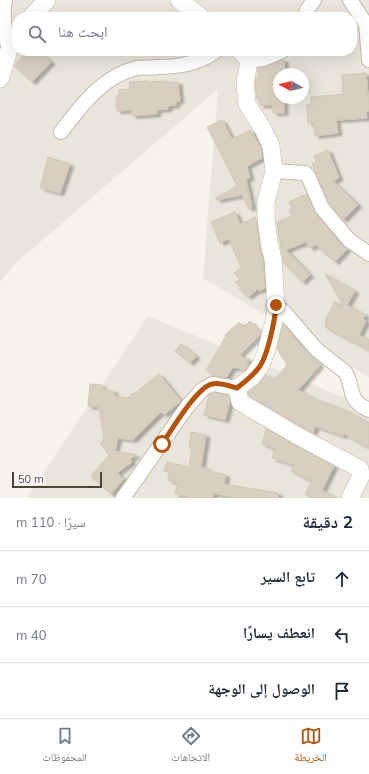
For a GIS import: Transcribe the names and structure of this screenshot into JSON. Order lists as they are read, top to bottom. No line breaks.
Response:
{"scale_bar":"50 m","north":"left","page":{"search":"ابحث هنا","scale":"50 m","heading":["2 دقيقة","سيرًا · 110 m"],"list":[["تابع السير","70 m"],["انعطف يسارًا","40 m"],"الوصول إلى الوجهة"],"nav":["الخريطة","الاتجاهات","المحفوظات"]}}
